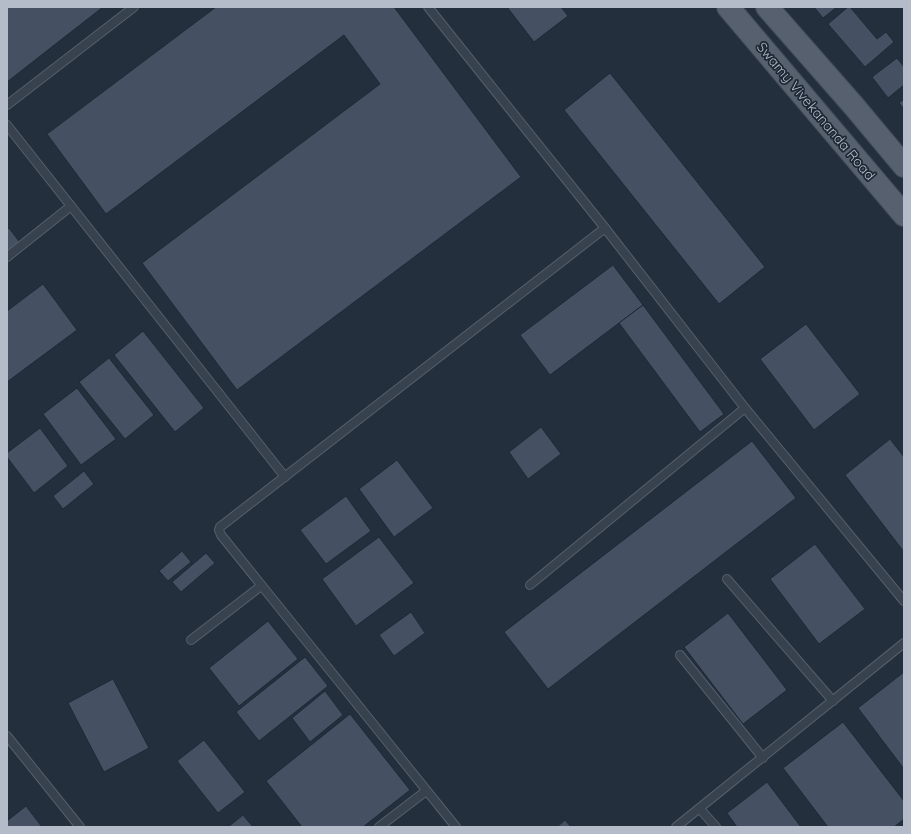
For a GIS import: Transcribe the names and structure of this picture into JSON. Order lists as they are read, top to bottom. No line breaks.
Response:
{"streets":{"main road":["Swamy Vivekananda Road"]}}
